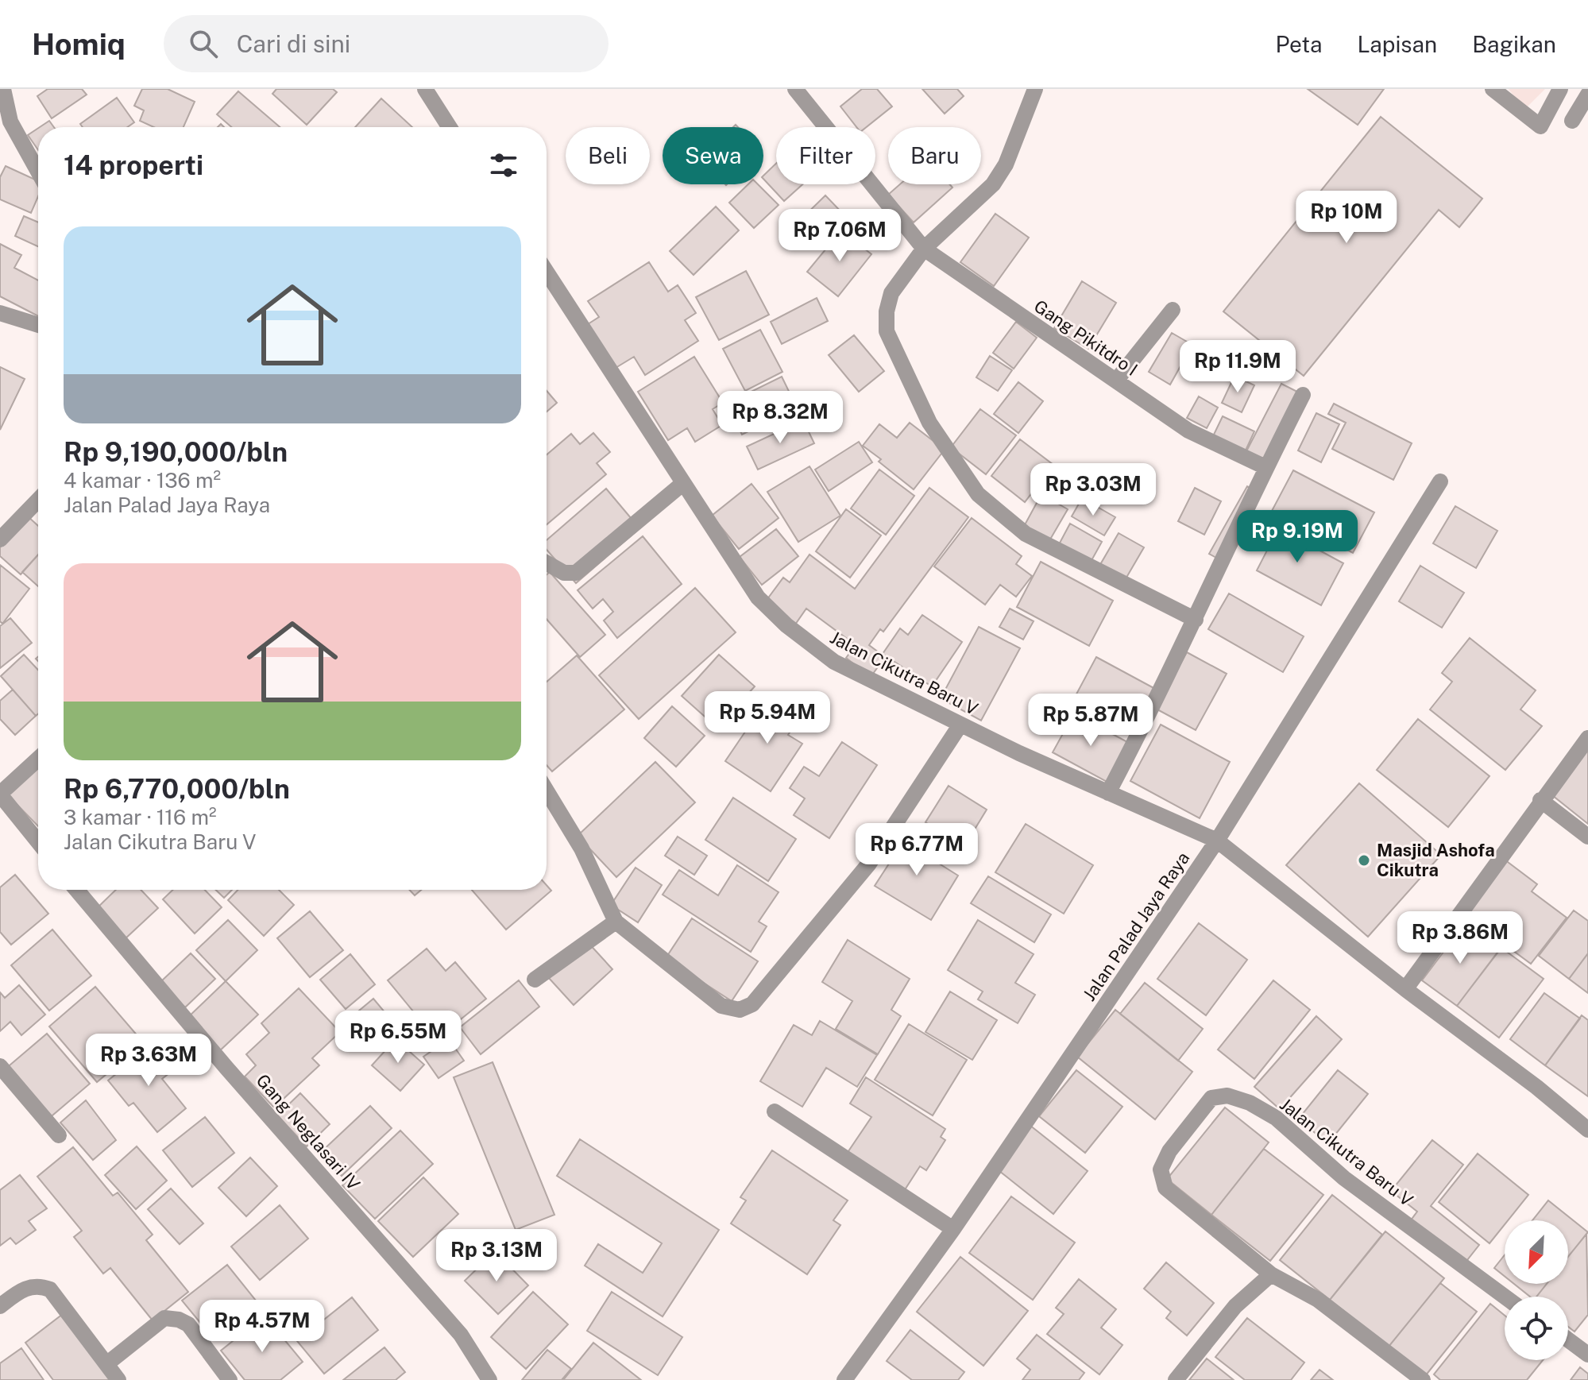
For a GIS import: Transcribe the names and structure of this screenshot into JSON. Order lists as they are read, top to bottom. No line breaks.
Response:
{"streets":{"street":["Gang Pikitdro I","Jalan Cikutra Baru V","Jalan Palad Jaya Raya","Gang Neglasari IV"]},"crossings":[["Jalan Cikutra Baru V","Jalan Palad Jaya Raya"]],"places":["Masjid Ashofa Cikutra"],"north":"bottom left","page":{"header":"Homiq","search":"Cari di sini","nav":["Peta","Lapisan","Bagikan"],"chip":["Beli","Sewa","Filter","Baru"],"heading":"14 properti","price":["Rp 10M","Rp 7.06M","Rp 11.9M","Rp 8.32M","Rp 3.03M","Rp 9.19M","Rp 5.94M","Rp 5.87M","Rp 6.77M","Rp 3.86M","Rp 6.55M","Rp 3.63M","Rp 3.13M","Rp 4.57M"],"list":[{"name":"Rp 9,190,000/bln","note":"4 kamar · 136 m² · Jalan Palad Jaya Raya"},{"name":"Rp 6,770,000/bln","note":"3 kamar · 116 m² · Jalan Cikutra Baru V"}]}}
